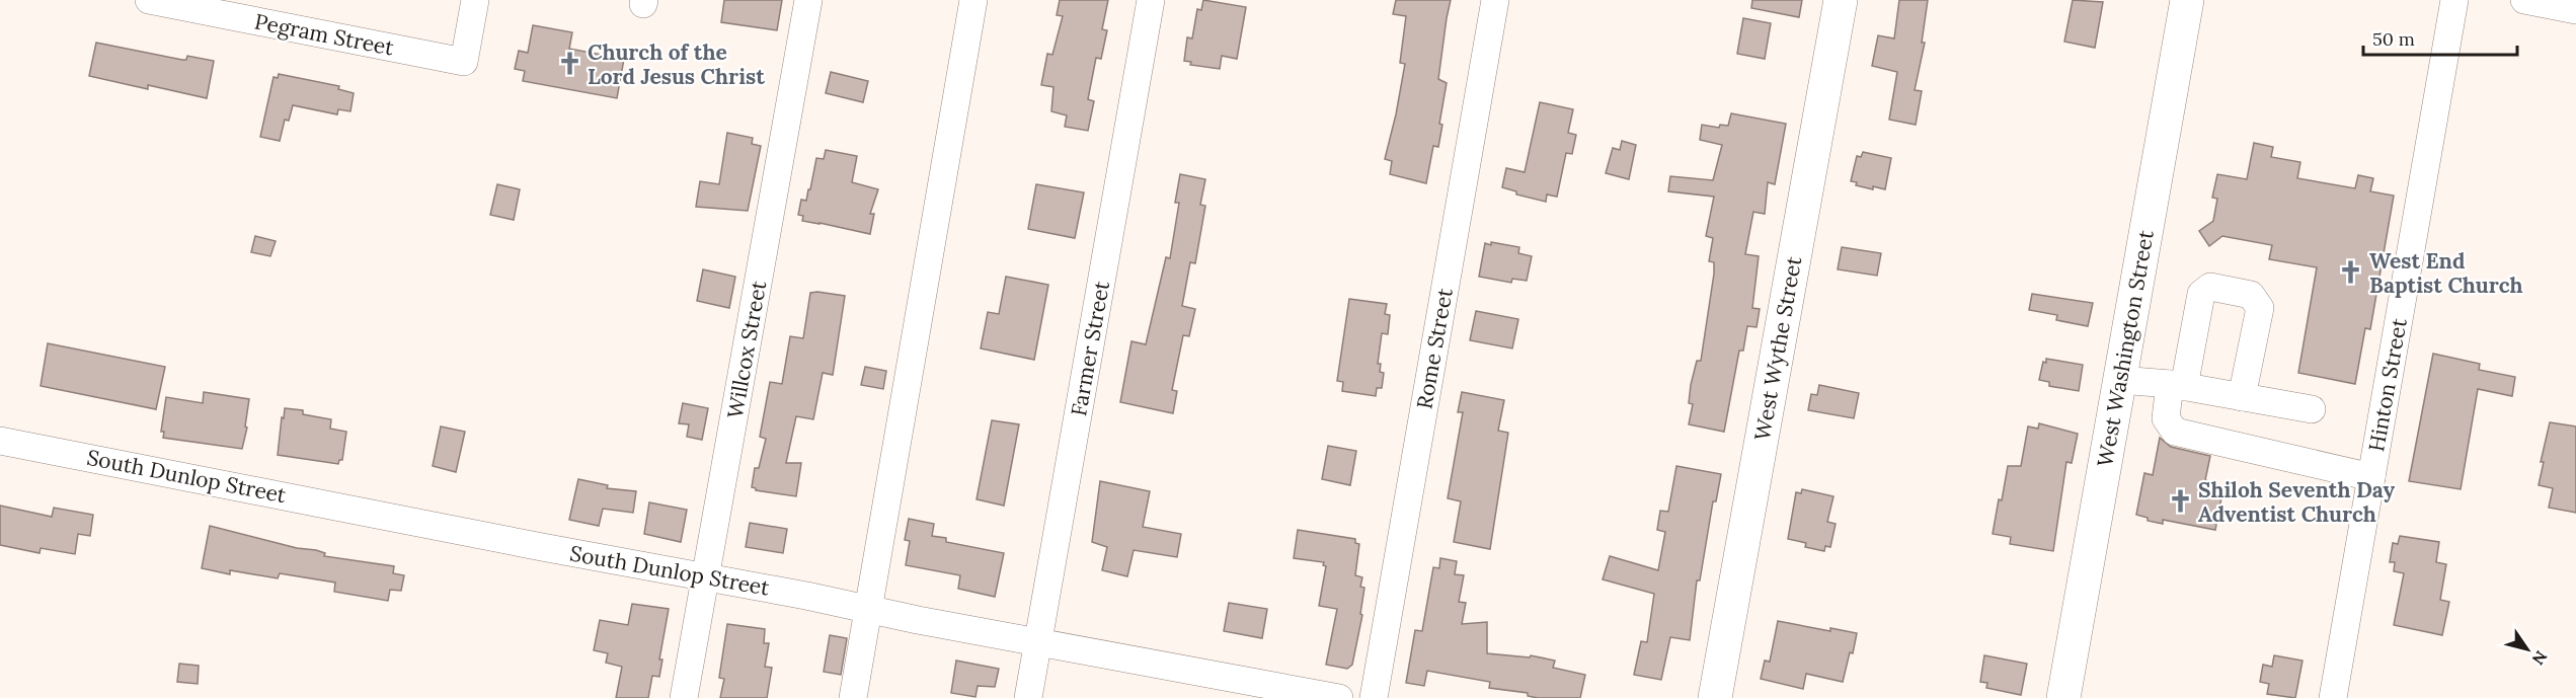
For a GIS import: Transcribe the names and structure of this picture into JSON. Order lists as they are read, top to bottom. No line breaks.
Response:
{"streets":{"main road":["West Wythe Street","West Washington Street"],"street":["Pegram Street","Farmer Street","Rome Street","Willcox Street","Hinton Street","South Dunlop Street"]},"crossings":[["Farmer Street","South Dunlop Street"],["Willcox Street","South Dunlop Street"]],"places":{"church":["Church of the Lord Jesus Christ","West End Baptist Church","Shiloh Seventh Day Adventist Church"]},"scale_bar":"50 m","north":"bottom right"}
